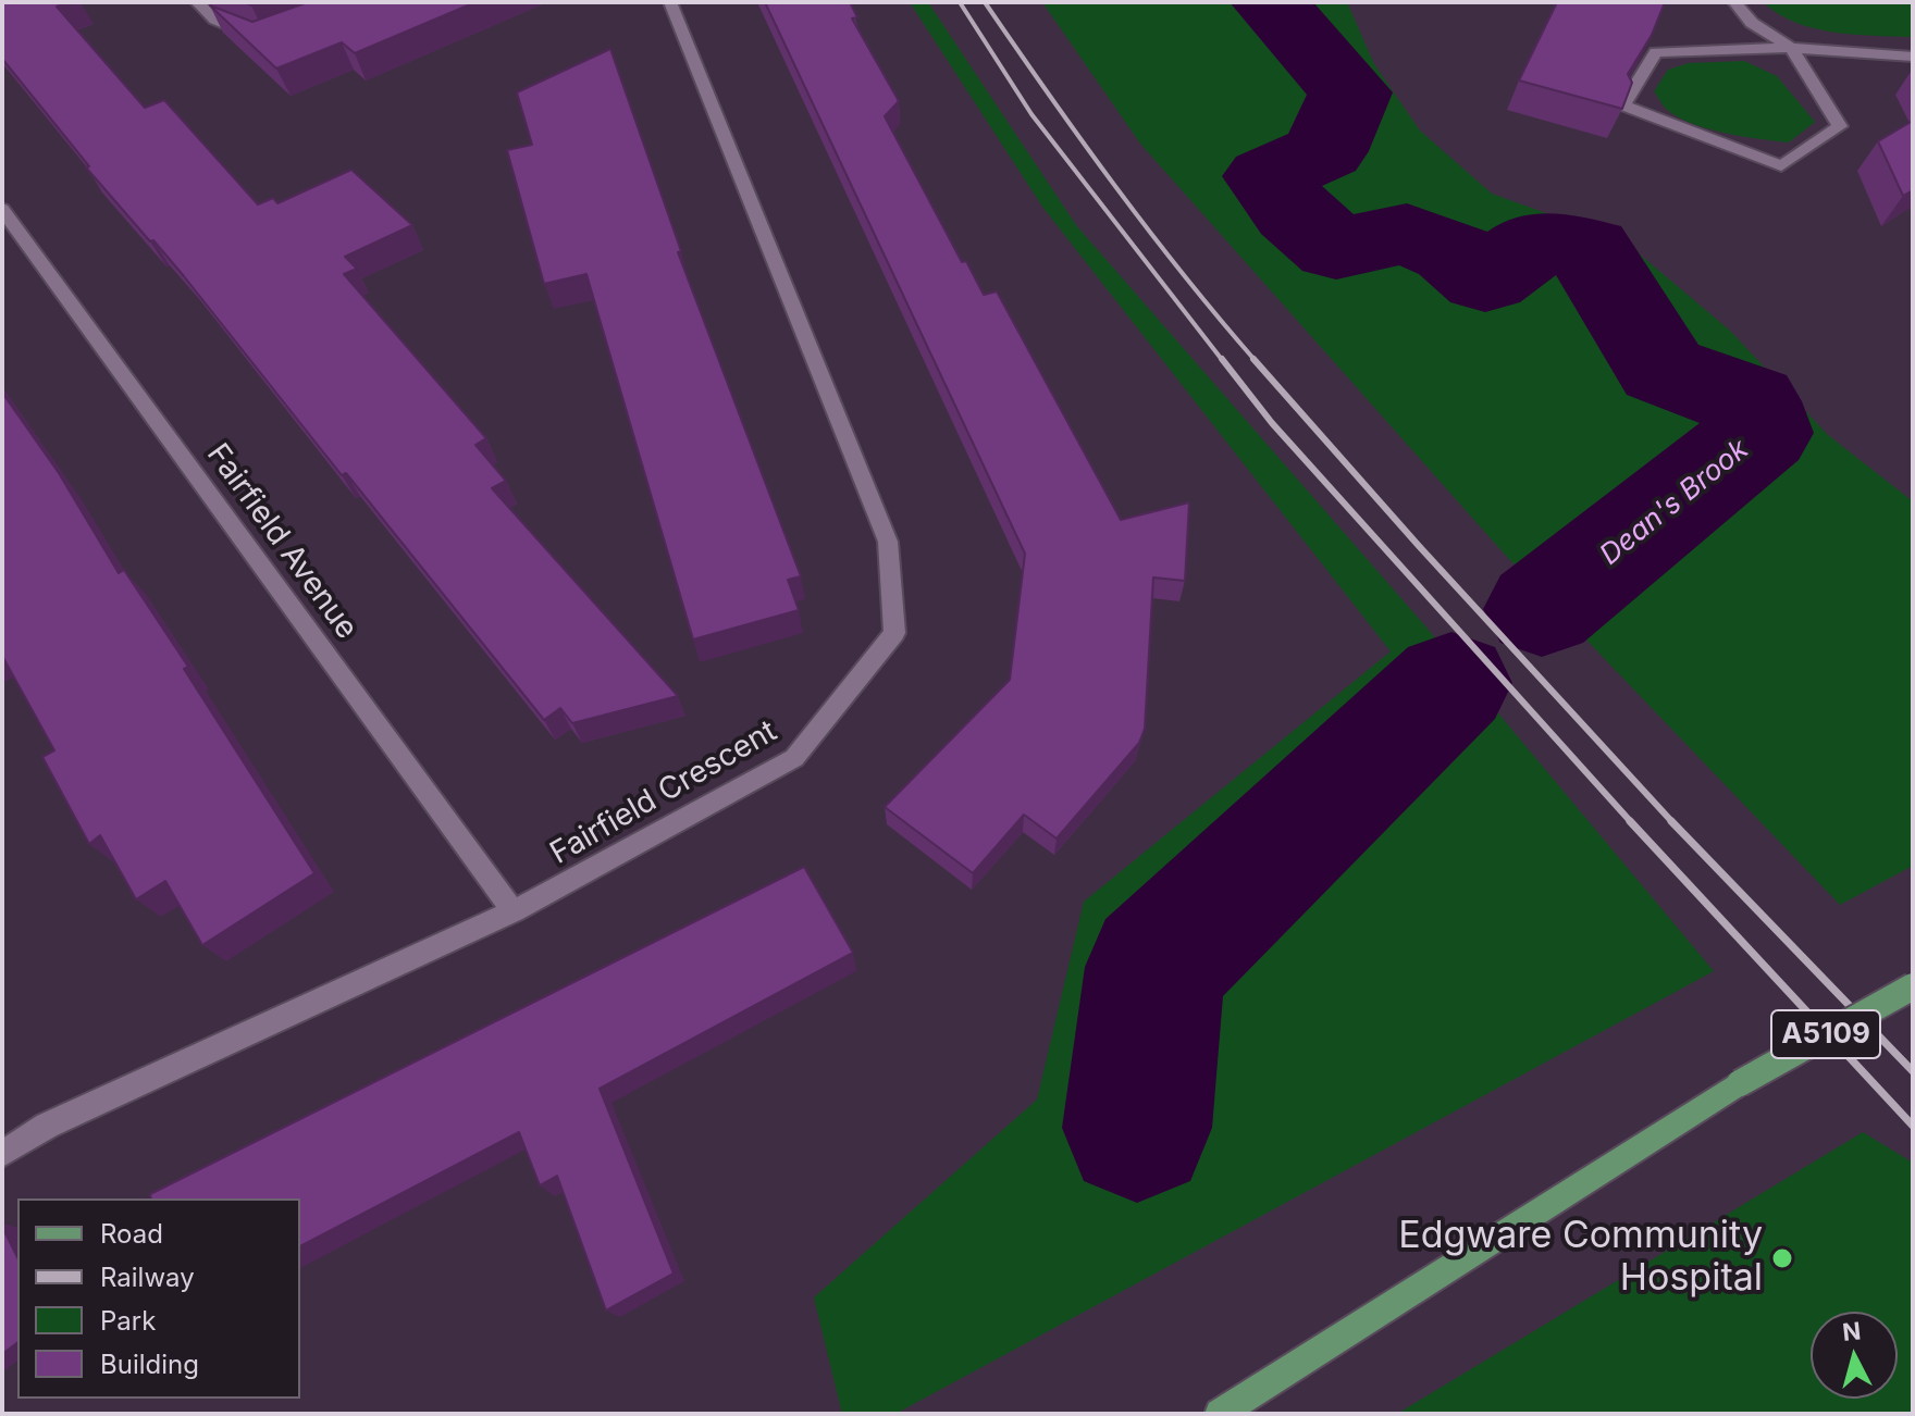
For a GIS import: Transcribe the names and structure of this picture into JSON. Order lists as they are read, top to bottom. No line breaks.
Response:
{"streets":{"main road":["A5109"],"street":["Fairfield Avenue","Fairfield Crescent"]},"crossings":[["Fairfield Avenue","Fairfield Crescent"]],"water":["Dean's Brook"],"places":["Edgware Community Hospital"],"legend":["Road","Railway","Park","Building"],"north":"top"}
